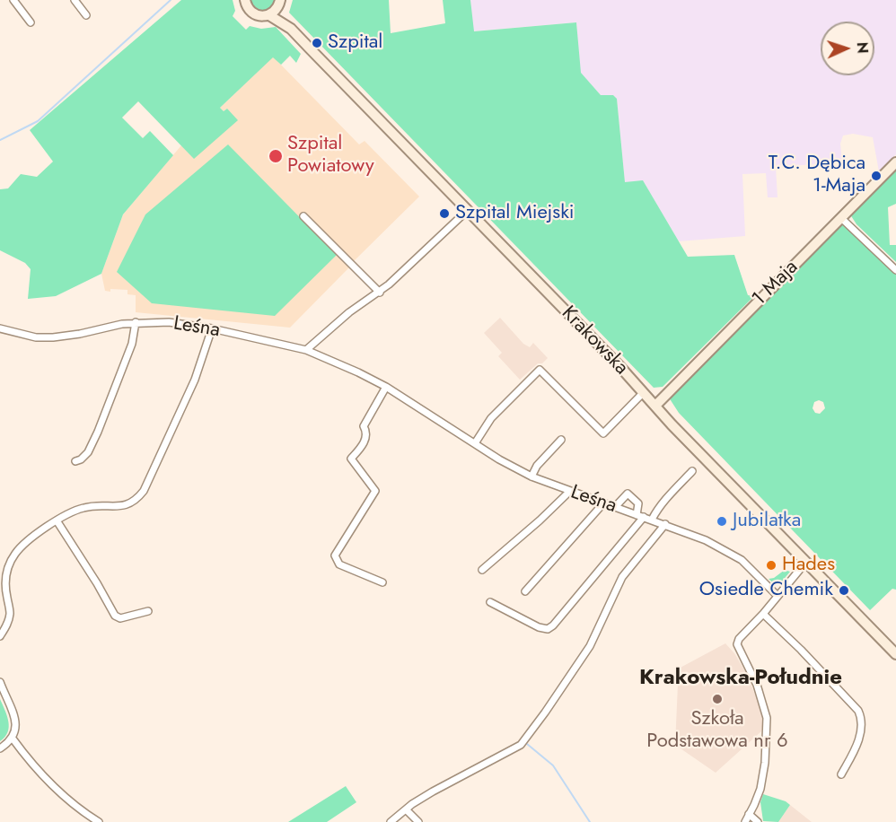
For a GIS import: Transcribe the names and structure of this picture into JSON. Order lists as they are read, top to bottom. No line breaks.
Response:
{"streets":{"street":["1 Maja","Leśna","Krakowska"]},"crossings":[["1 Maja","Krakowska"]],"districts":["Krakowska-Południe"],"places":["Szpital","Szpital Powiatowy","T.C. Dębica 1-Maja","Szpital Miejski","Jubilatka","Hades","Osiedle Chemik","Szkoła Podstawowa nr 6"],"north":"right"}
